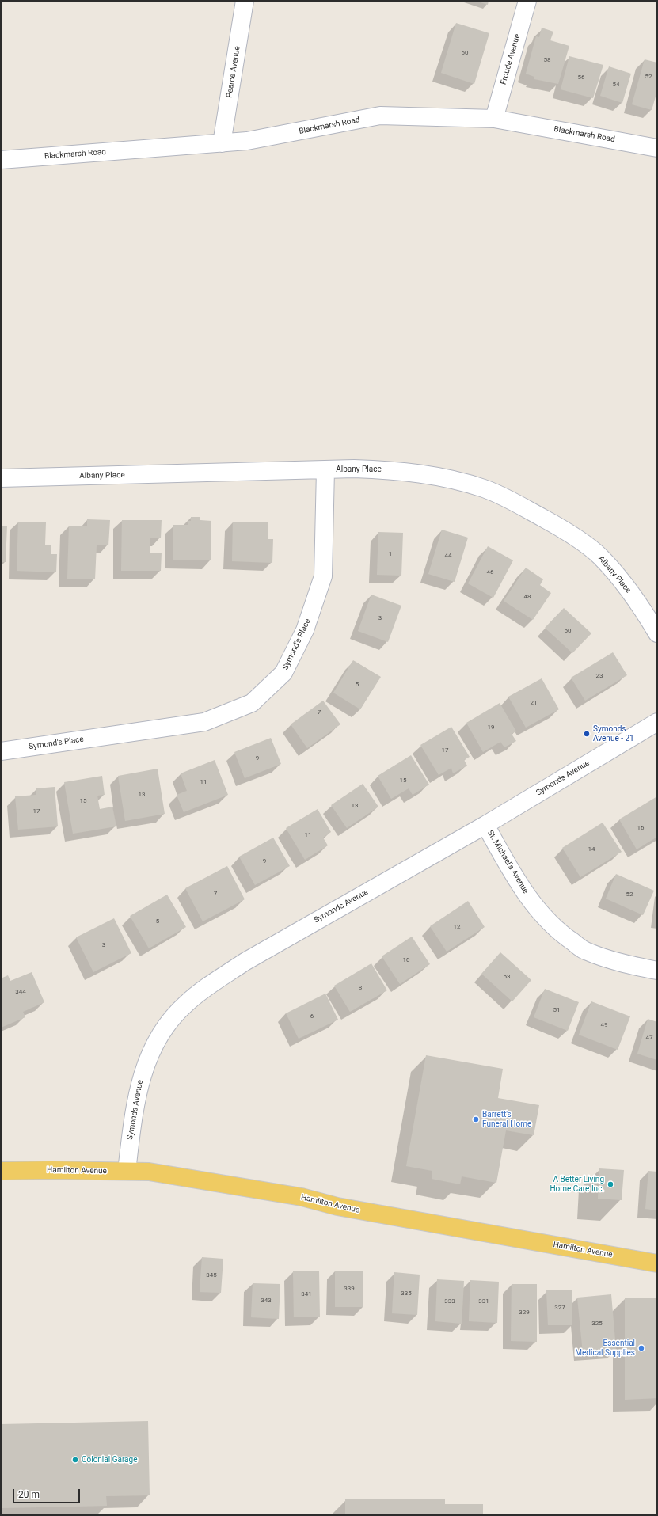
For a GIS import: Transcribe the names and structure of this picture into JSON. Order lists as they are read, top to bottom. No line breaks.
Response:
{"streets":{"main road":["Hamilton Avenue"],"street":["Froude Avenue","Pearce Avenue","Blackmarsh Road","Albany Place","Symond's Place","Symonds Avenue","St. Michael's Avenue"]},"crossings":[["Froude Avenue","Blackmarsh Road"],["Pearce Avenue","Blackmarsh Road"],["Albany Place","Symond's Place"],["Symonds Avenue","St. Michael's Avenue"],["Symonds Avenue","Hamilton Avenue"]],"places":["Symonds Avenue - 21","Barrett's Funeral Home","A Better Living Home Care Inc.","Essential Medical Supplies","Colonial Garage"],"house_numbers":["60","58","52","56","54","1","44","46","48","3","50","23","5","21","7","19","17","9","15","11","13","15","13","17","16","11","14","9","7","52","5","12","3","10","53","8","344","51","6","49","47","345","339","335","341","343","333","331","327","329","325"],"scale_bar":"20 m"}
